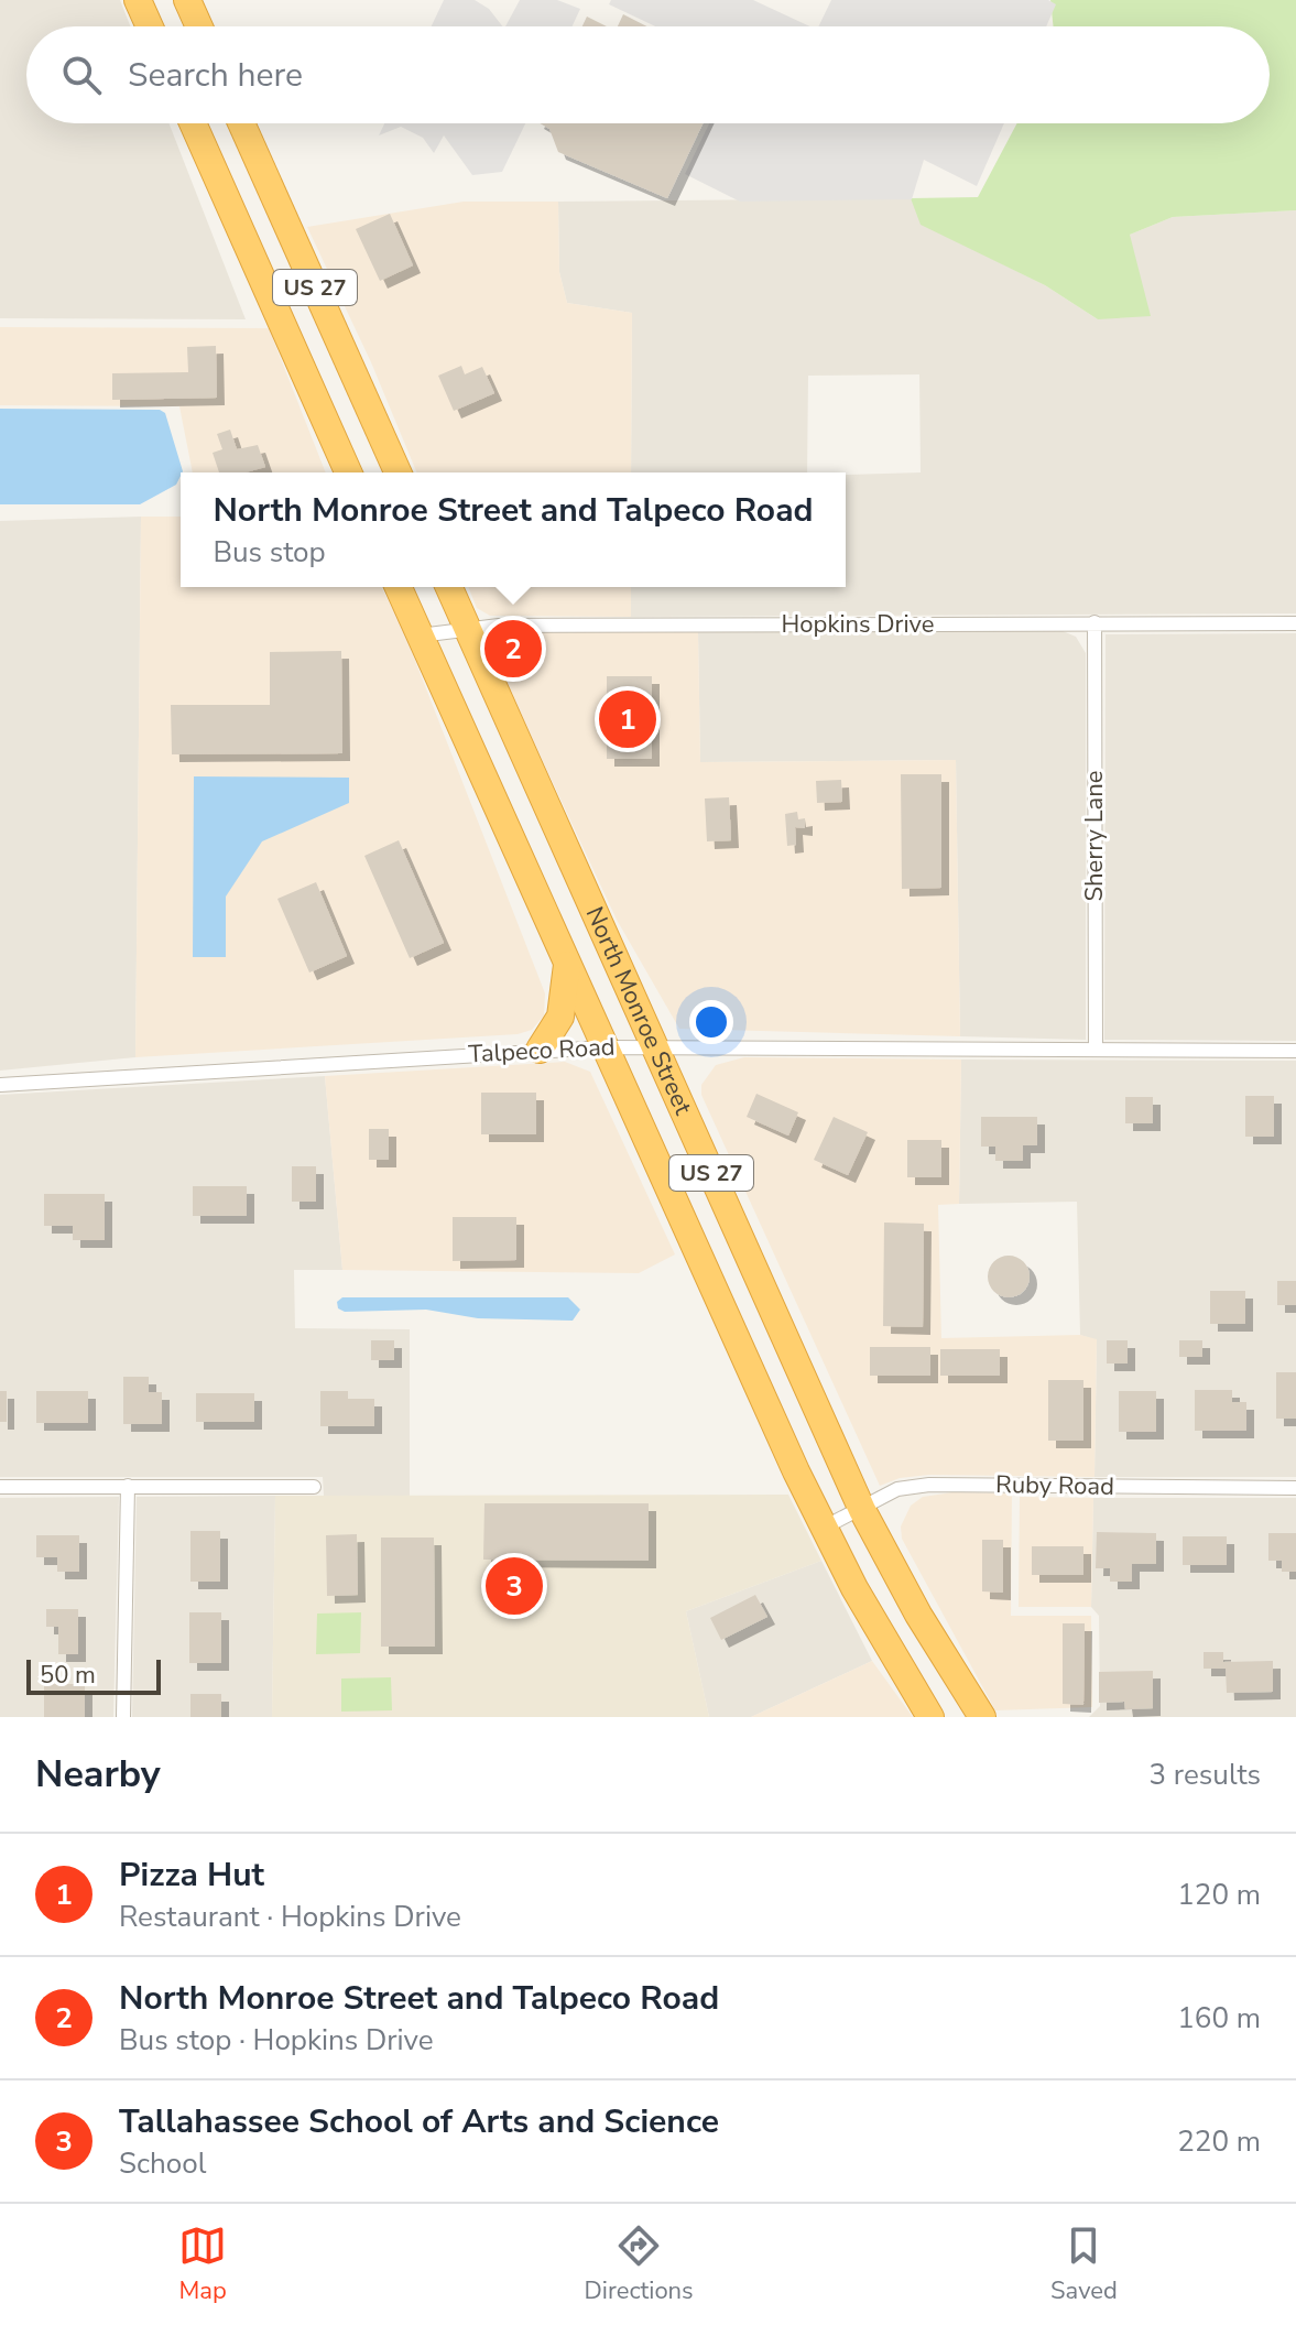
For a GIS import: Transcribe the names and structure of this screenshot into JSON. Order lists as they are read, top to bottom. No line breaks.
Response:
{"streets":{"highway":["US 27","North Monroe Street"],"street":["Hopkins Drive","Sherry Lane","Talpeco Road","Ruby Road"]},"crossings":[["Hopkins Drive","Sherry Lane"],["Hopkins Drive","North Monroe Street"],["Sherry Lane","Talpeco Road"],["North Monroe Street","Talpeco Road"],["North Monroe Street","Ruby Road"]],"scale_bar":"50 m","page":{"search":"Search here","popup":["North Monroe Street and Talpeco Road","Bus stop"],"pins":["2","1","3"],"scale":"50 m","heading":["Nearby","3 results"],"list":[{"mark":"1","name":"Pizza Hut","note":"Restaurant · Hopkins Drive","value":"120 m"},{"mark":"2","name":"North Monroe Street and Talpeco Road","note":"Bus stop · Hopkins Drive","value":"160 m"},{"mark":"3","name":"Tallahassee School of Arts and Science","note":"School","value":"220 m"}],"nav":["Map","Directions","Saved"]}}
